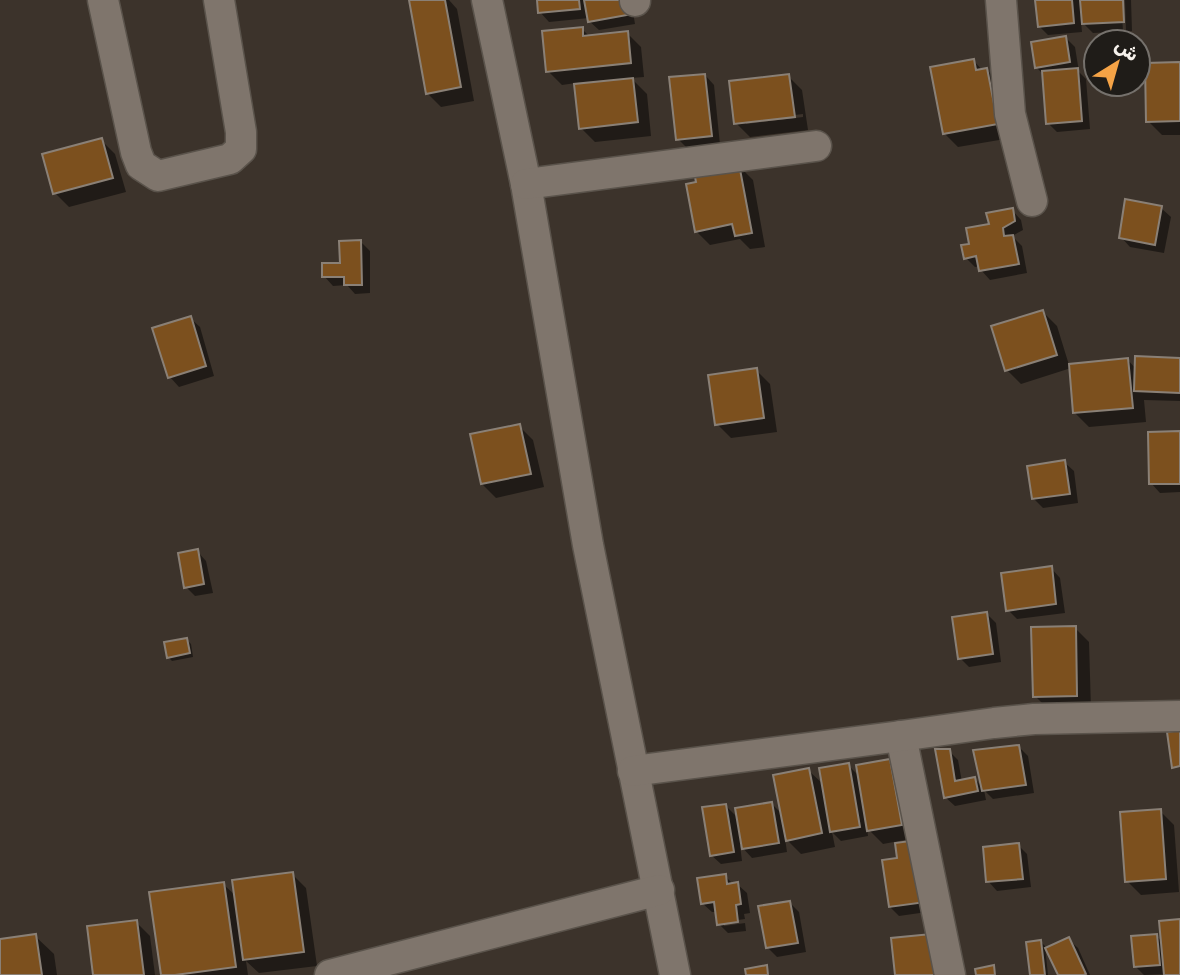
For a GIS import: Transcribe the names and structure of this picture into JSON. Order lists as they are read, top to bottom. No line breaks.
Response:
{"north":"top right"}
